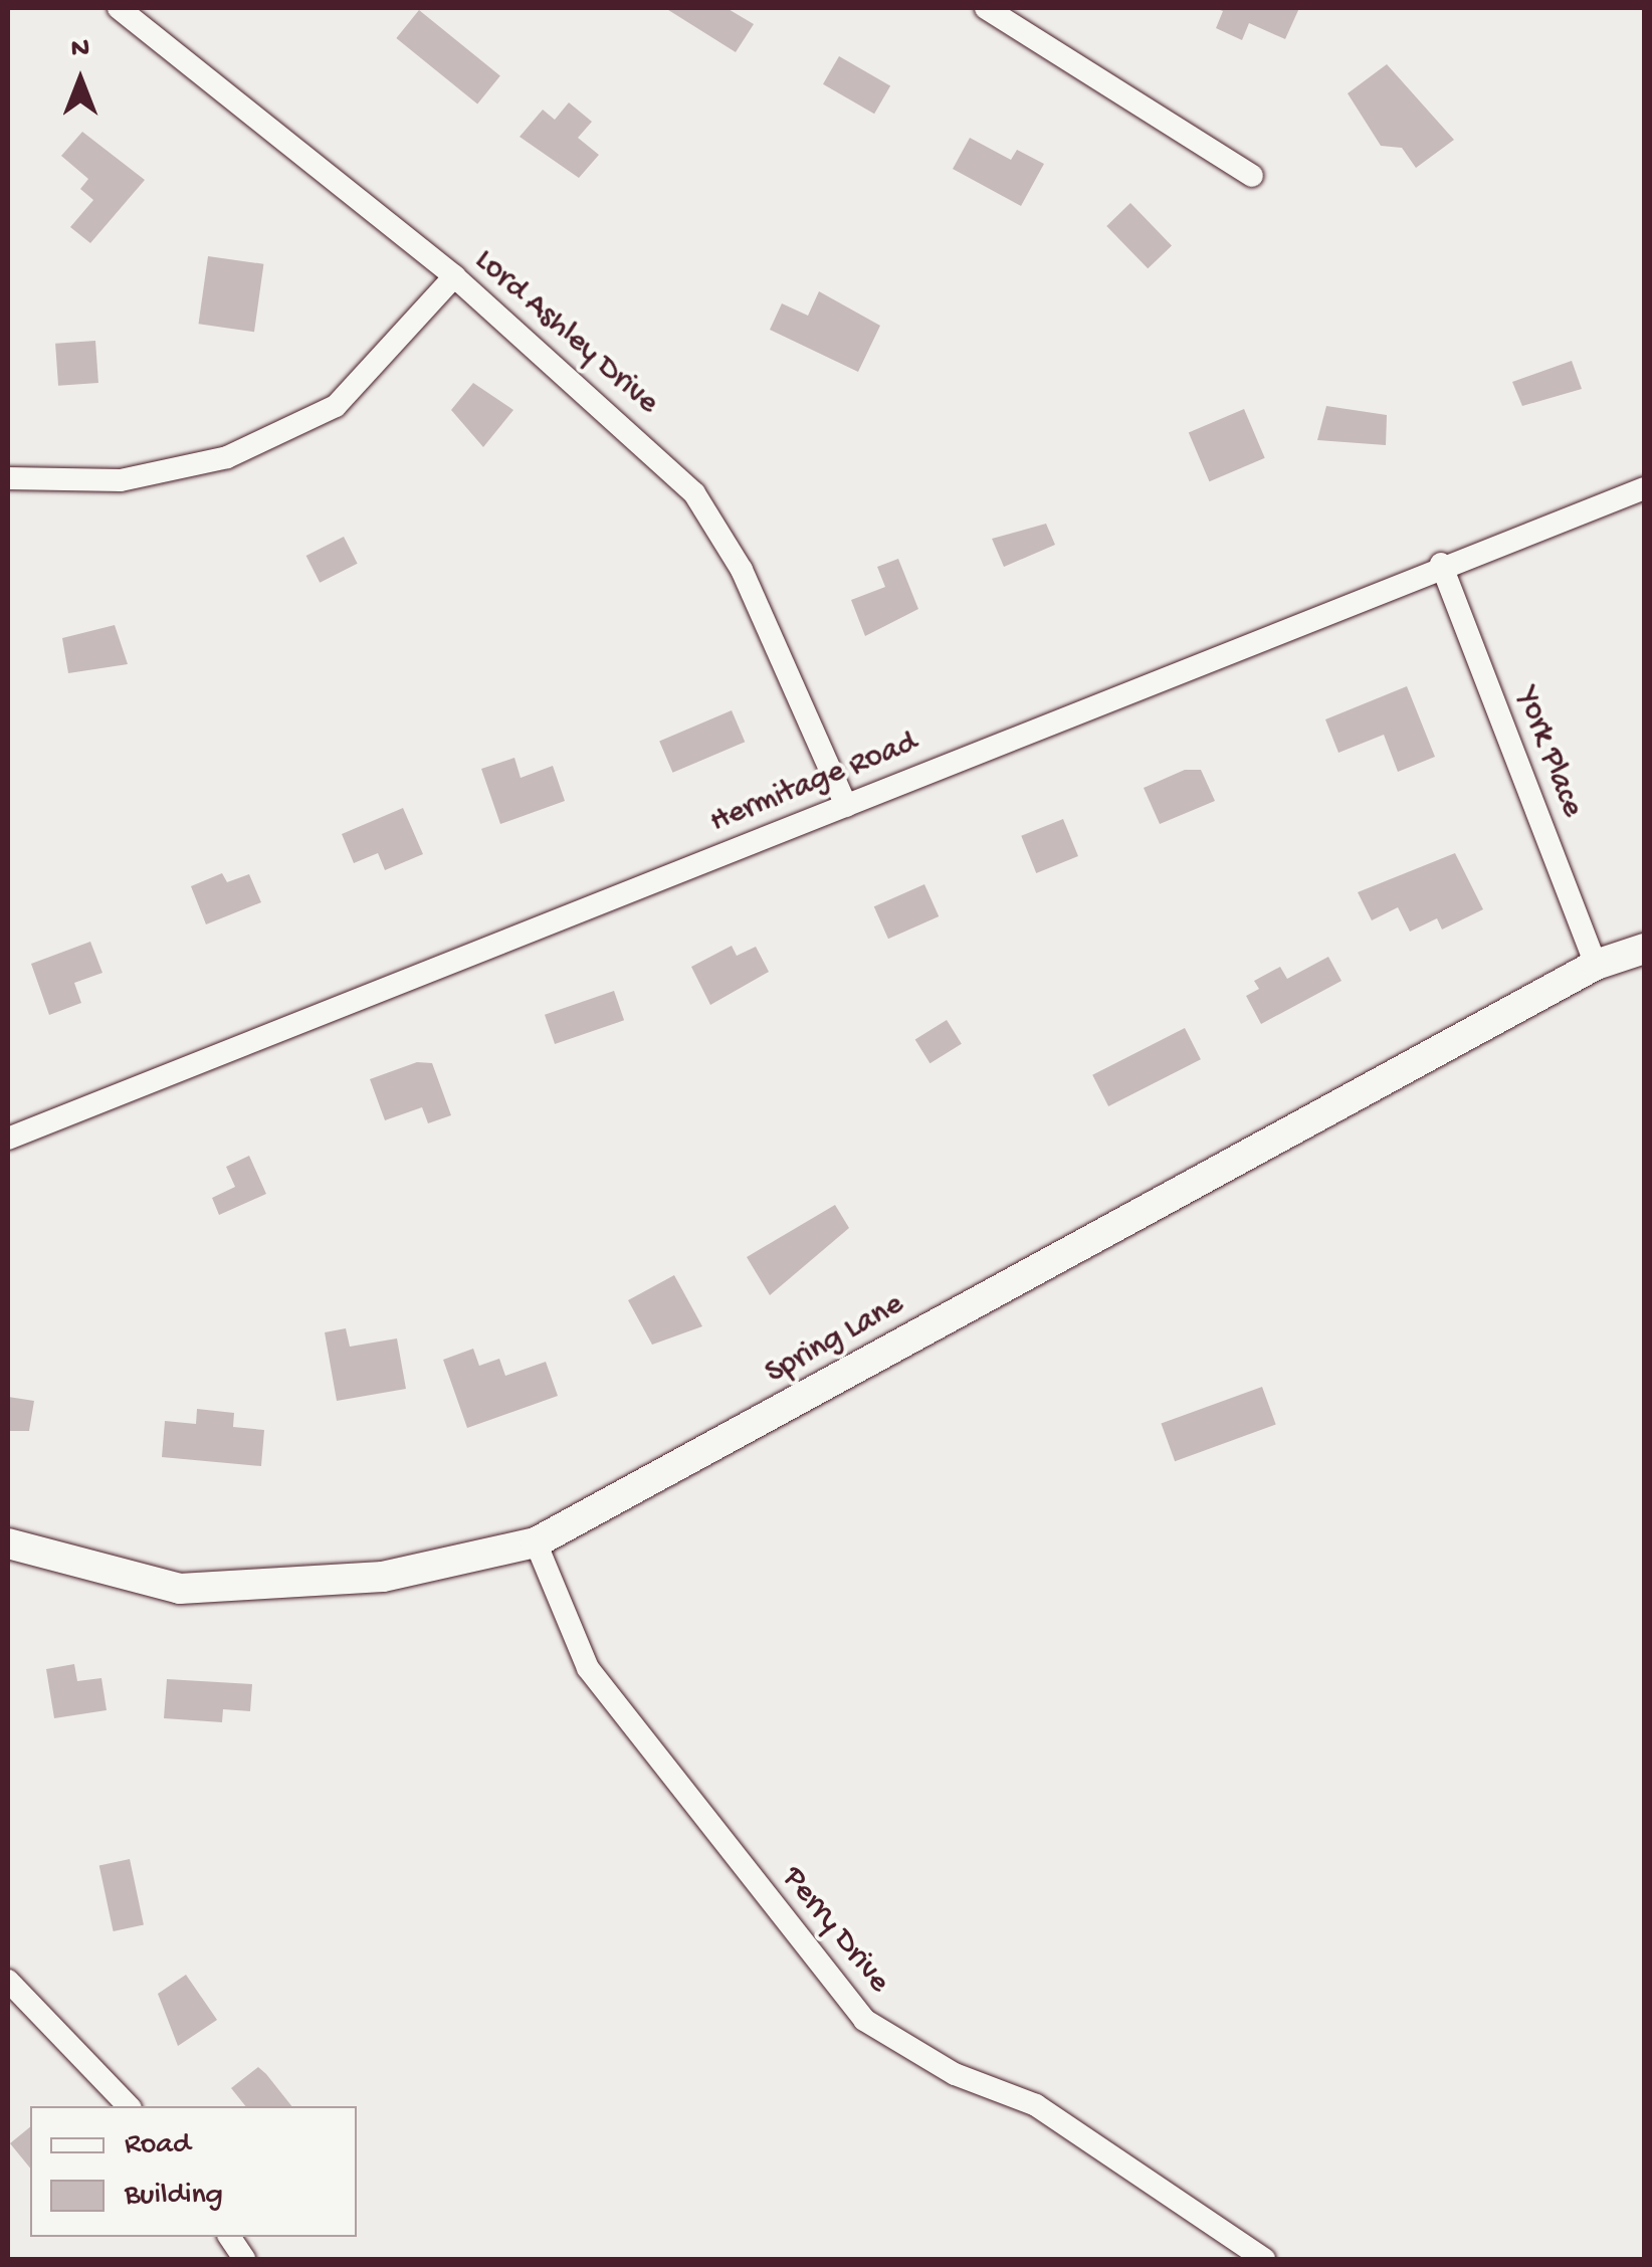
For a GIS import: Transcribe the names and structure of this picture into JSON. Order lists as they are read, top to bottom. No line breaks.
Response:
{"streets":{"street":["Lord Ashley Drive","York Place","Hermitage Road","Spring Lane","Perry Drive"]},"crossings":[["Lord Ashley Drive","Hermitage Road"],["York Place","Hermitage Road"],["York Place","Spring Lane"],["Spring Lane","Perry Drive"]],"legend":["Road","Building"],"north":"top"}
